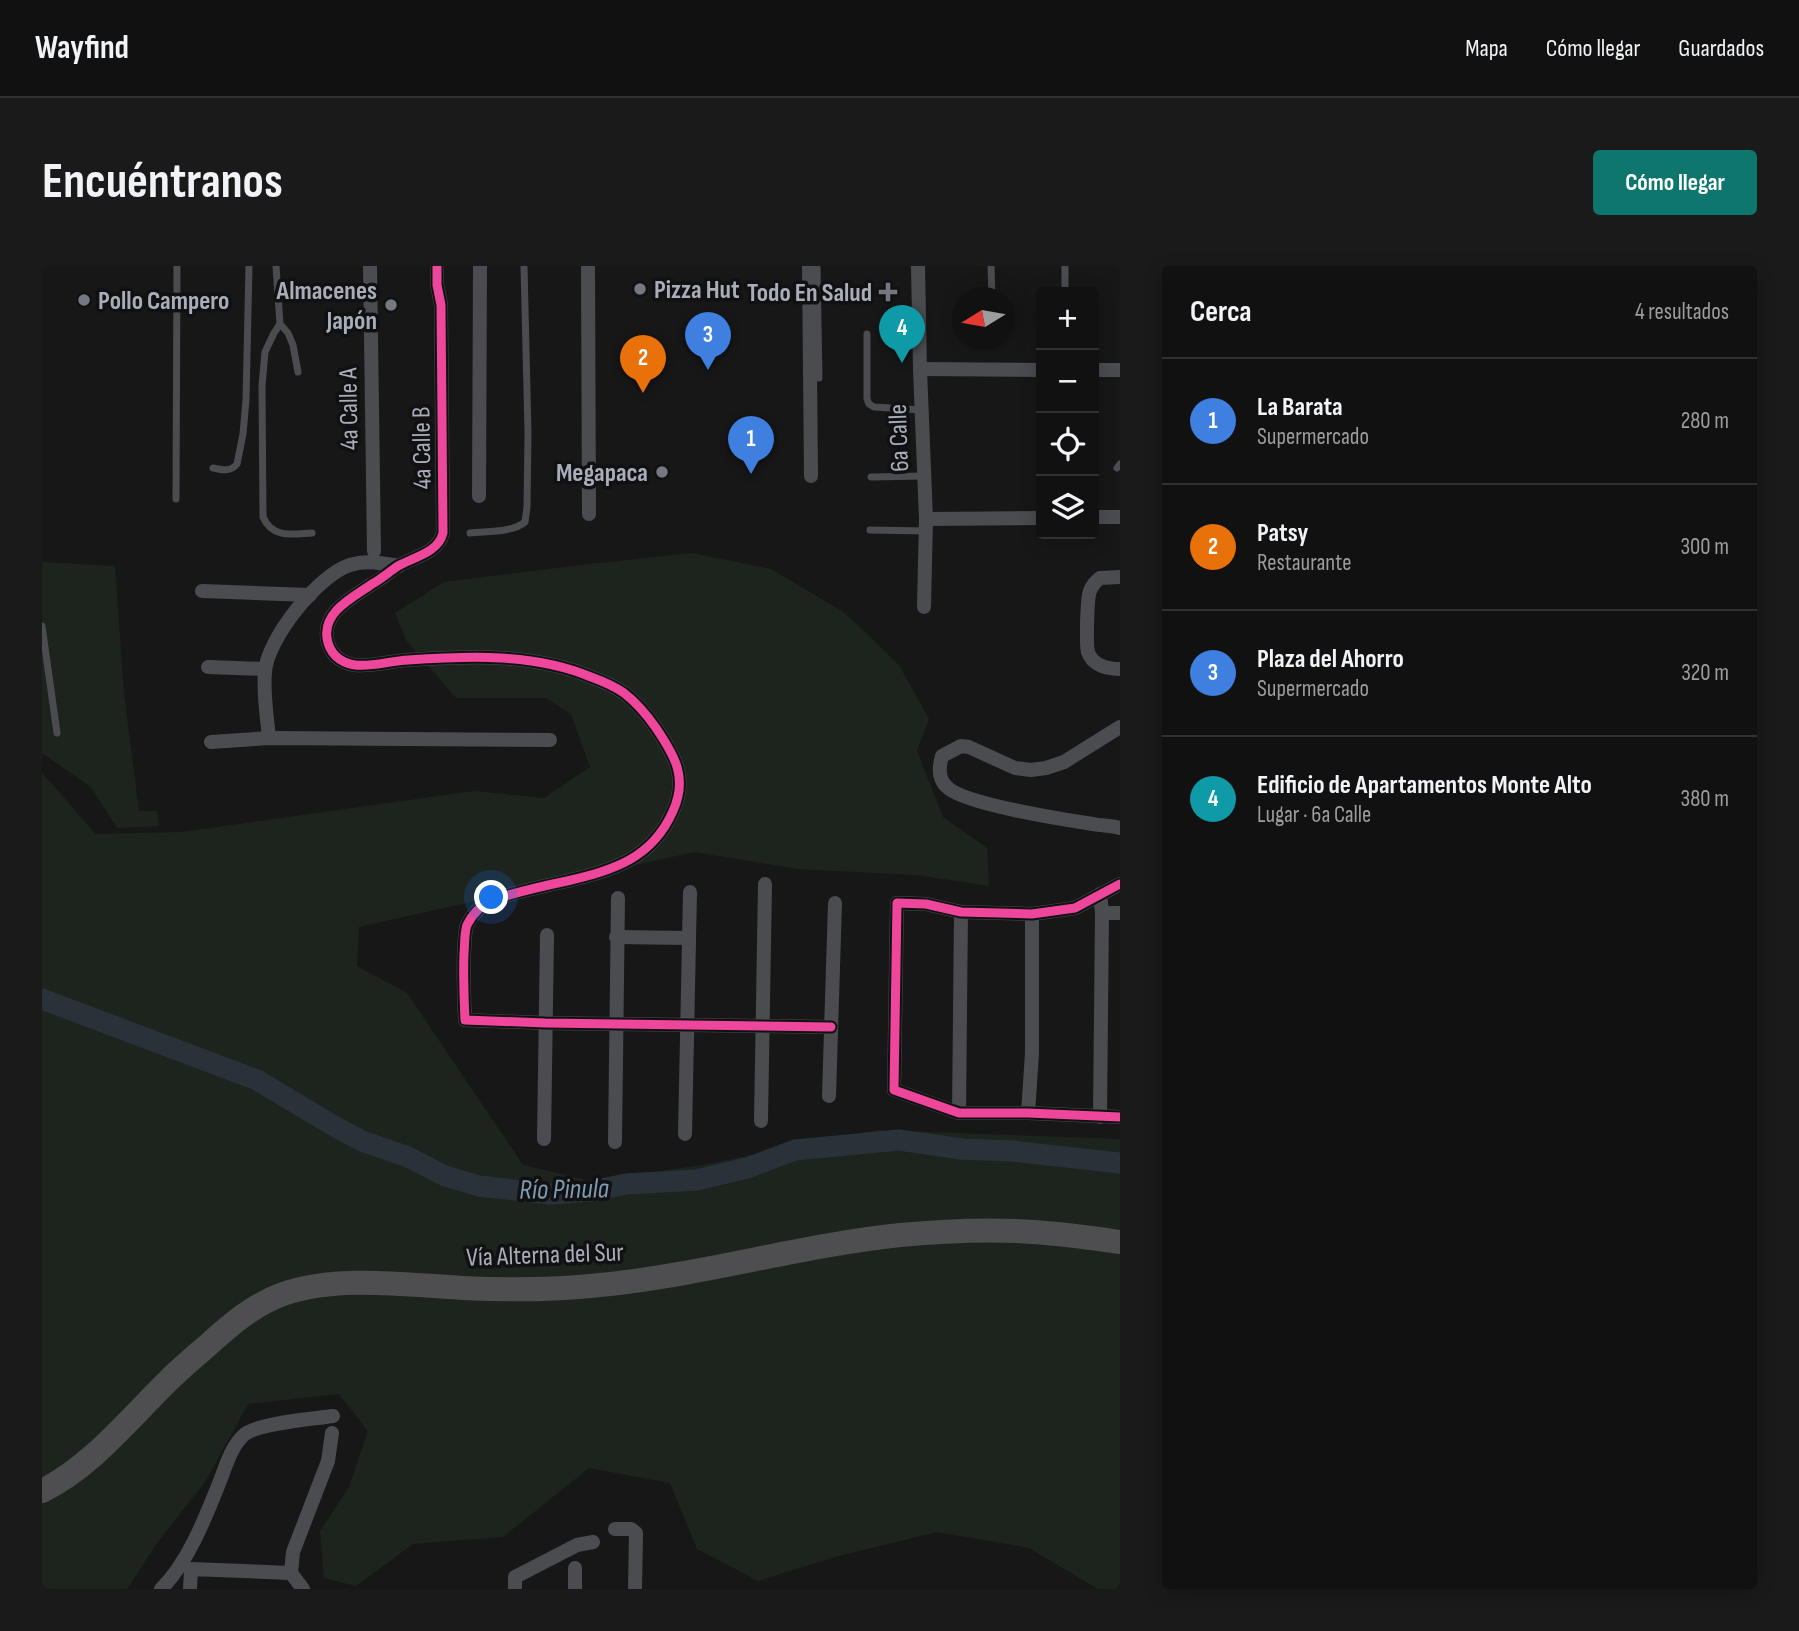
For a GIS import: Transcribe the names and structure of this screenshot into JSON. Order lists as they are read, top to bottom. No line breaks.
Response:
{"streets":{"highway":["Vía Alterna del Sur"],"street":["4a Calle A","6a Calle","4a Calle B"]},"water":["Río Pinula"],"places":{"other":["Pizza Hut","Pollo Campero","Almacenes Japón","Megapaca"],"health":["Todo En Salud"]},"north":"left","page":{"header":"Wayfind","nav":["Mapa","Cómo llegar","Guardados"],"buttons":"Cómo llegar","title":"Encuéntranos","heading":["Cerca","4 resultados"],"map_buttons":["+","−"],"pins":["4","3","2","1"],"list":[{"mark":"1","name":"La Barata","note":"Supermercado","value":"280 m"},{"mark":"2","name":"Patsy","note":"Restaurante","value":"300 m"},{"mark":"3","name":"Plaza del Ahorro","note":"Supermercado","value":"320 m"},{"mark":"4","name":"Edificio de Apartamentos Monte Alto","note":"Lugar · 6a Calle","value":"380 m"}]}}
